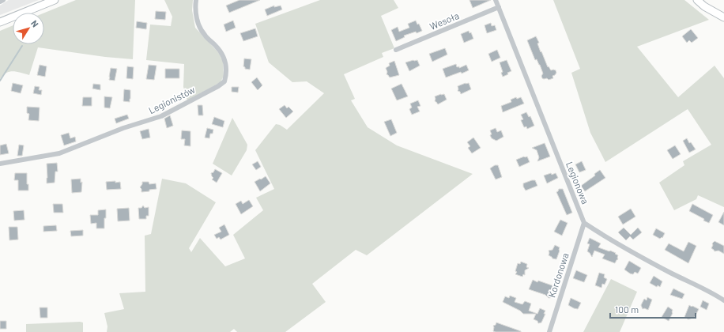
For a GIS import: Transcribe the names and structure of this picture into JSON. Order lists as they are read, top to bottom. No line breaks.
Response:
{"streets":{"street":["Wesoła","Legionistów","Legionowa","Kordonowa"]},"crossings":[["Wesoła","Legionowa"],["Legionowa","Kordonowa"]],"scale_bar":"100 m","north":"top right"}
